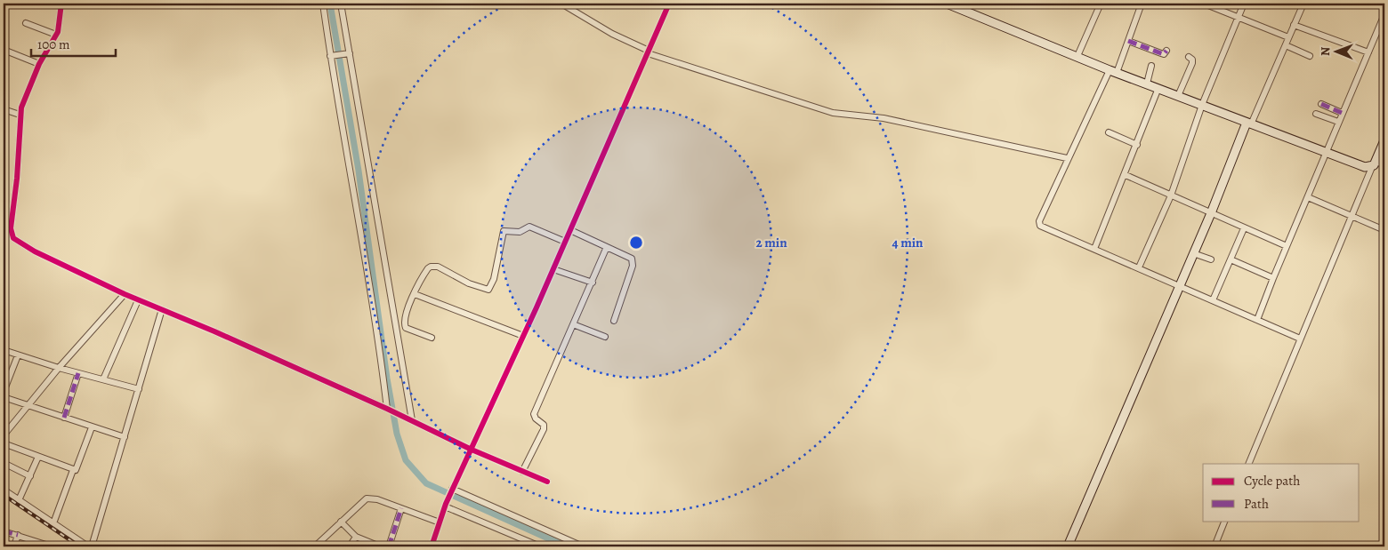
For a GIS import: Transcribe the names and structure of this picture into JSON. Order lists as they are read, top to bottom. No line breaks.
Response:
{"legend":["Cycle path","Path"],"scale_bar":"100 m","north":"left","rings":["2 min","4 min"]}
